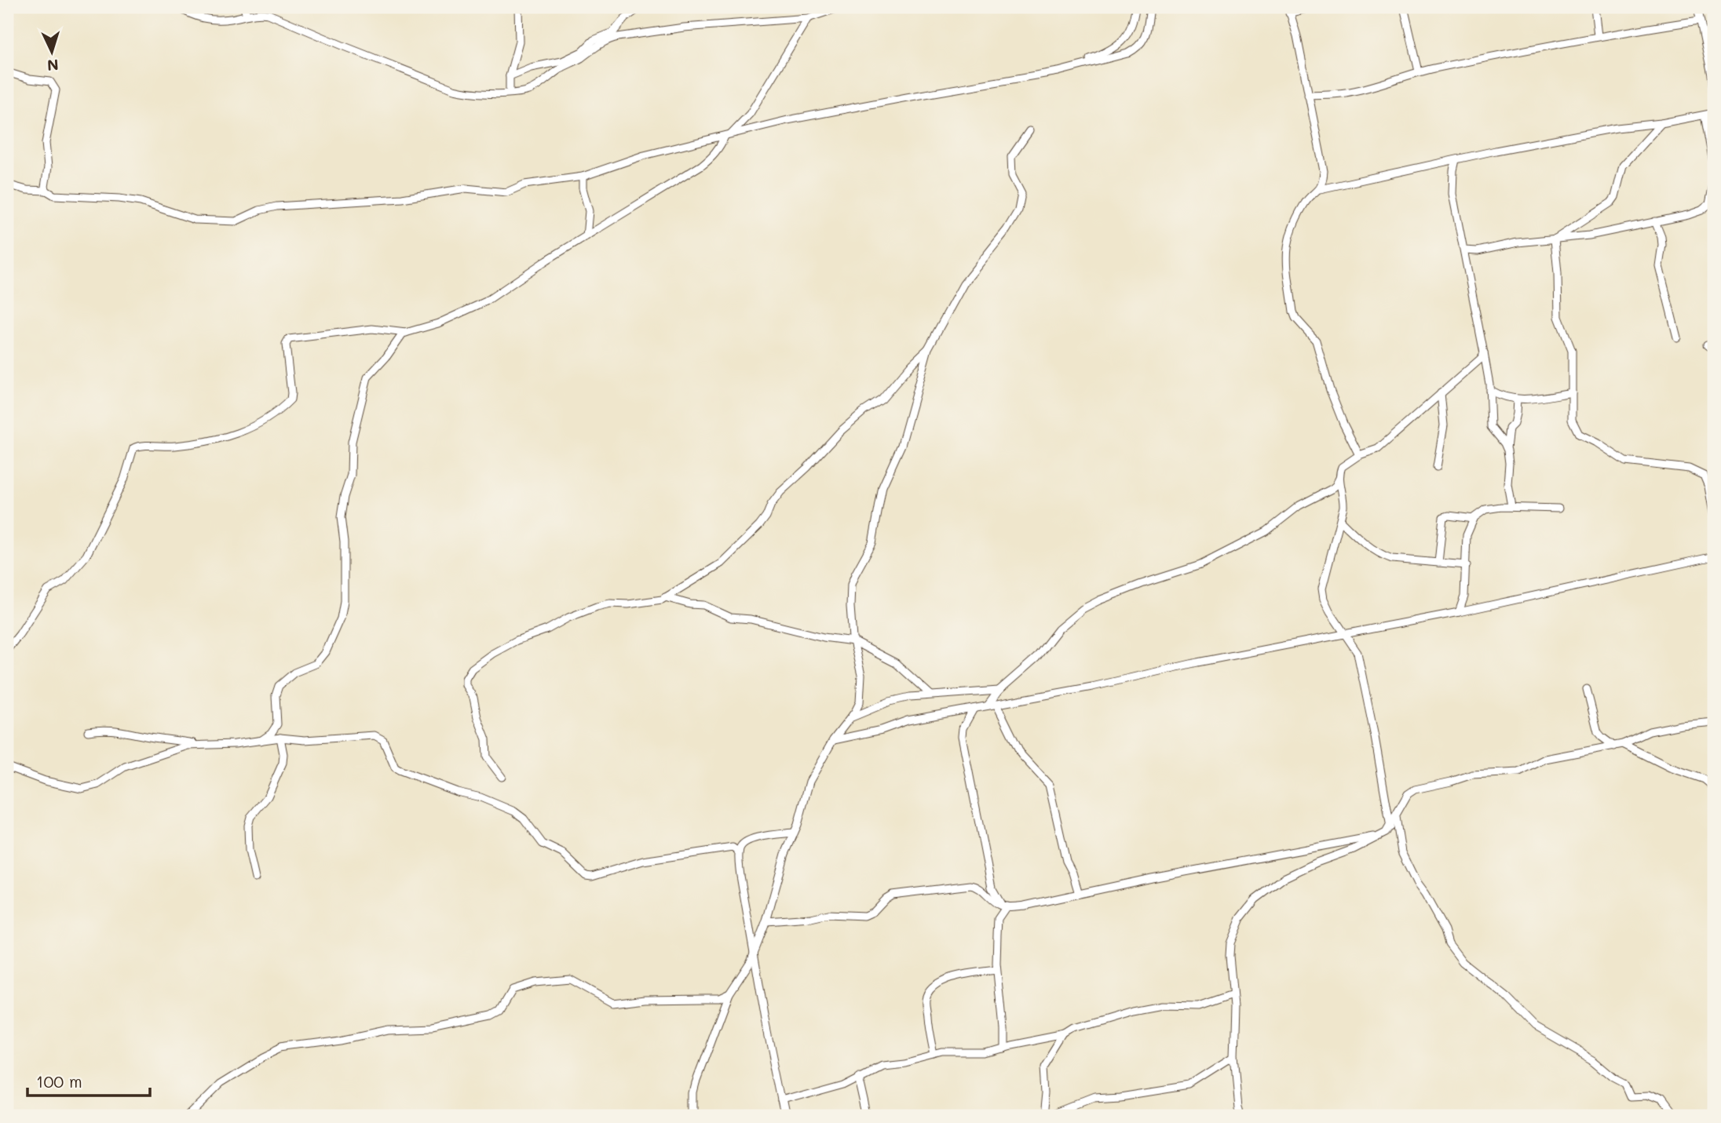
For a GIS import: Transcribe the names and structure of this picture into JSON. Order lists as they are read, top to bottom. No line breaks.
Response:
{"scale_bar":"100 m","north":"bottom"}
